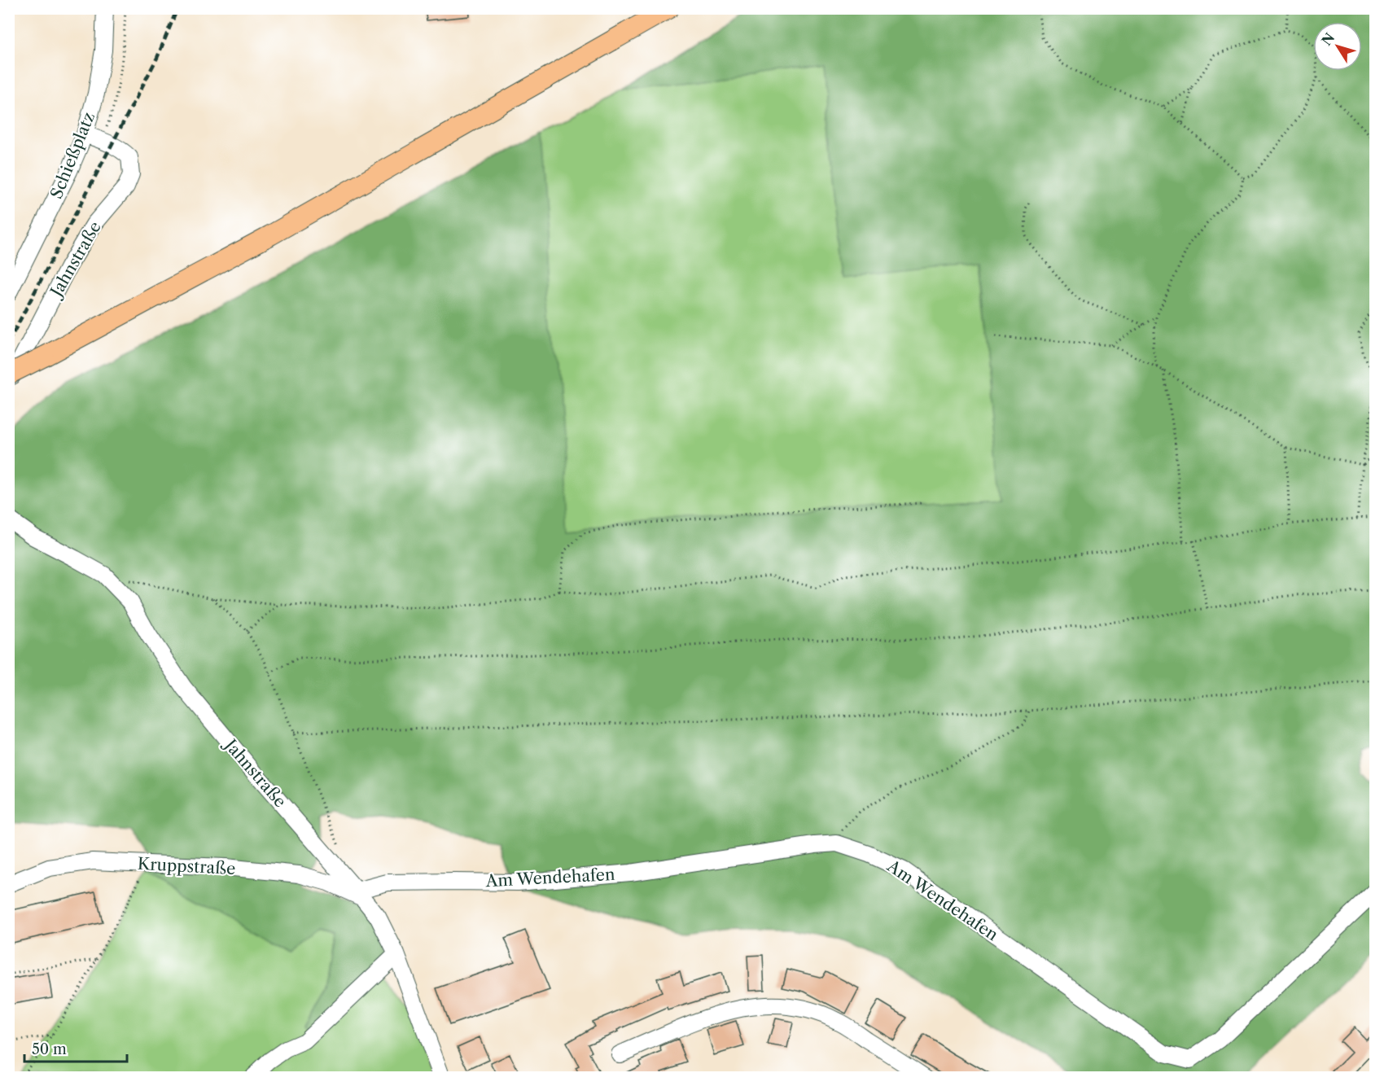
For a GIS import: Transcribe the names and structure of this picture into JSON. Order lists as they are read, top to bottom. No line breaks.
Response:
{"streets":{"street":["Schießplatz","Jahnstraße","Kruppstraße","Am Wendehafen"]},"crossings":[["Schießplatz","Jahnstraße"],["Jahnstraße","Kruppstraße"],["Jahnstraße","Am Wendehafen"],["Kruppstraße","Am Wendehafen"]],"scale_bar":"50 m","north":"top left"}
